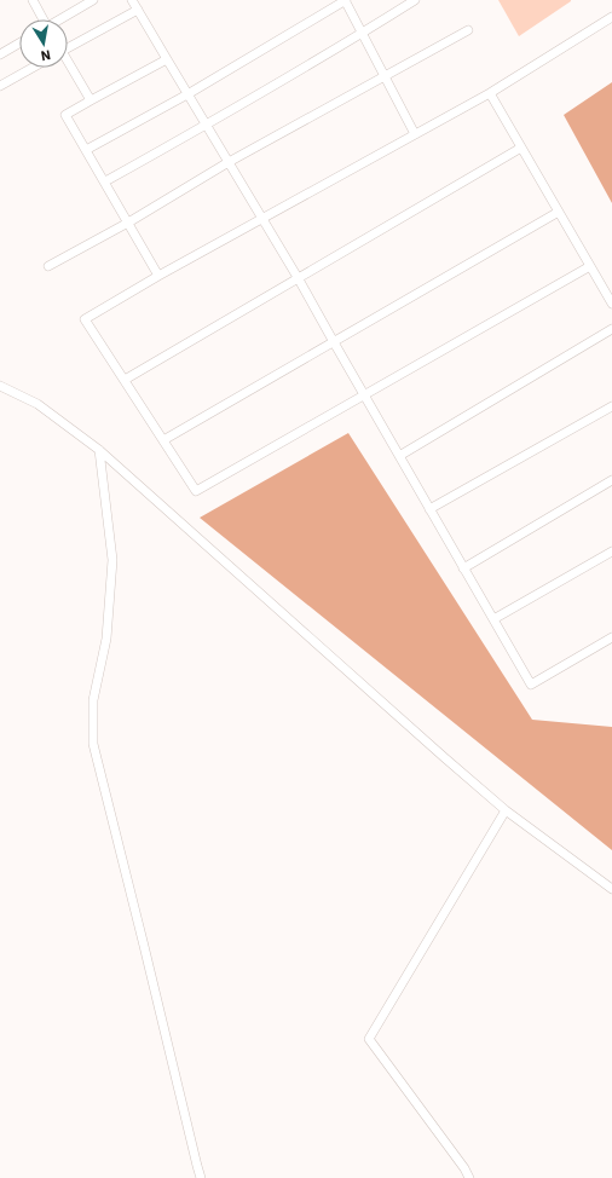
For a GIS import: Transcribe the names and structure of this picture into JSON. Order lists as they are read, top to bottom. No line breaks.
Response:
{"north":"bottom"}
